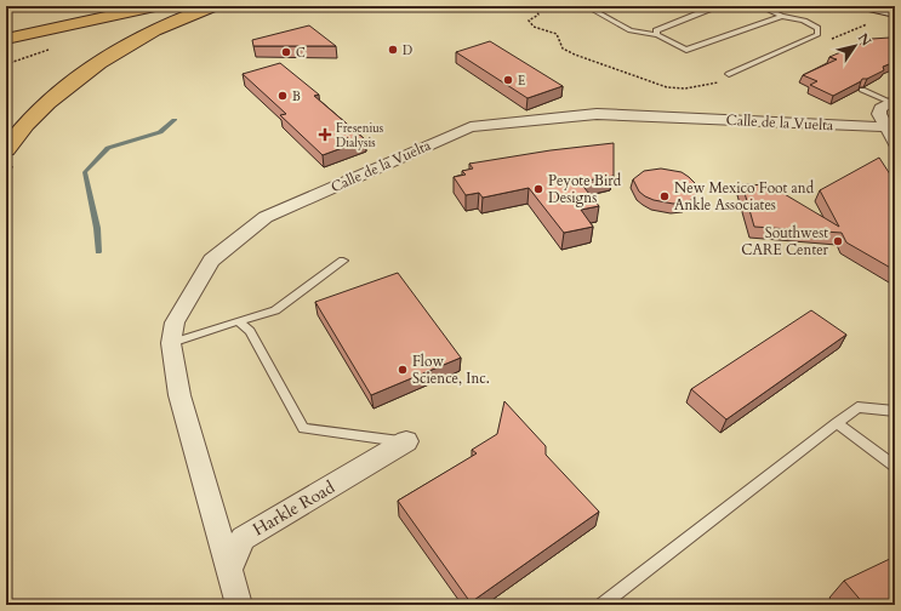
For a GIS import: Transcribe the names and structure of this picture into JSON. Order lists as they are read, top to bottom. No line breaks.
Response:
{"streets":{"street":["Calle de la Vuelta","Harkle Road"]},"crossings":[["Calle de la Vuelta","Harkle Road"]],"places":{"other":["D","C","E","B","Peyote Bird Designs","New Mexico Foot and Ankle Associates","Southwest CARE Center","Flow Science, Inc."],"health":["Fresenius Dialysis"]},"north":"top right"}
